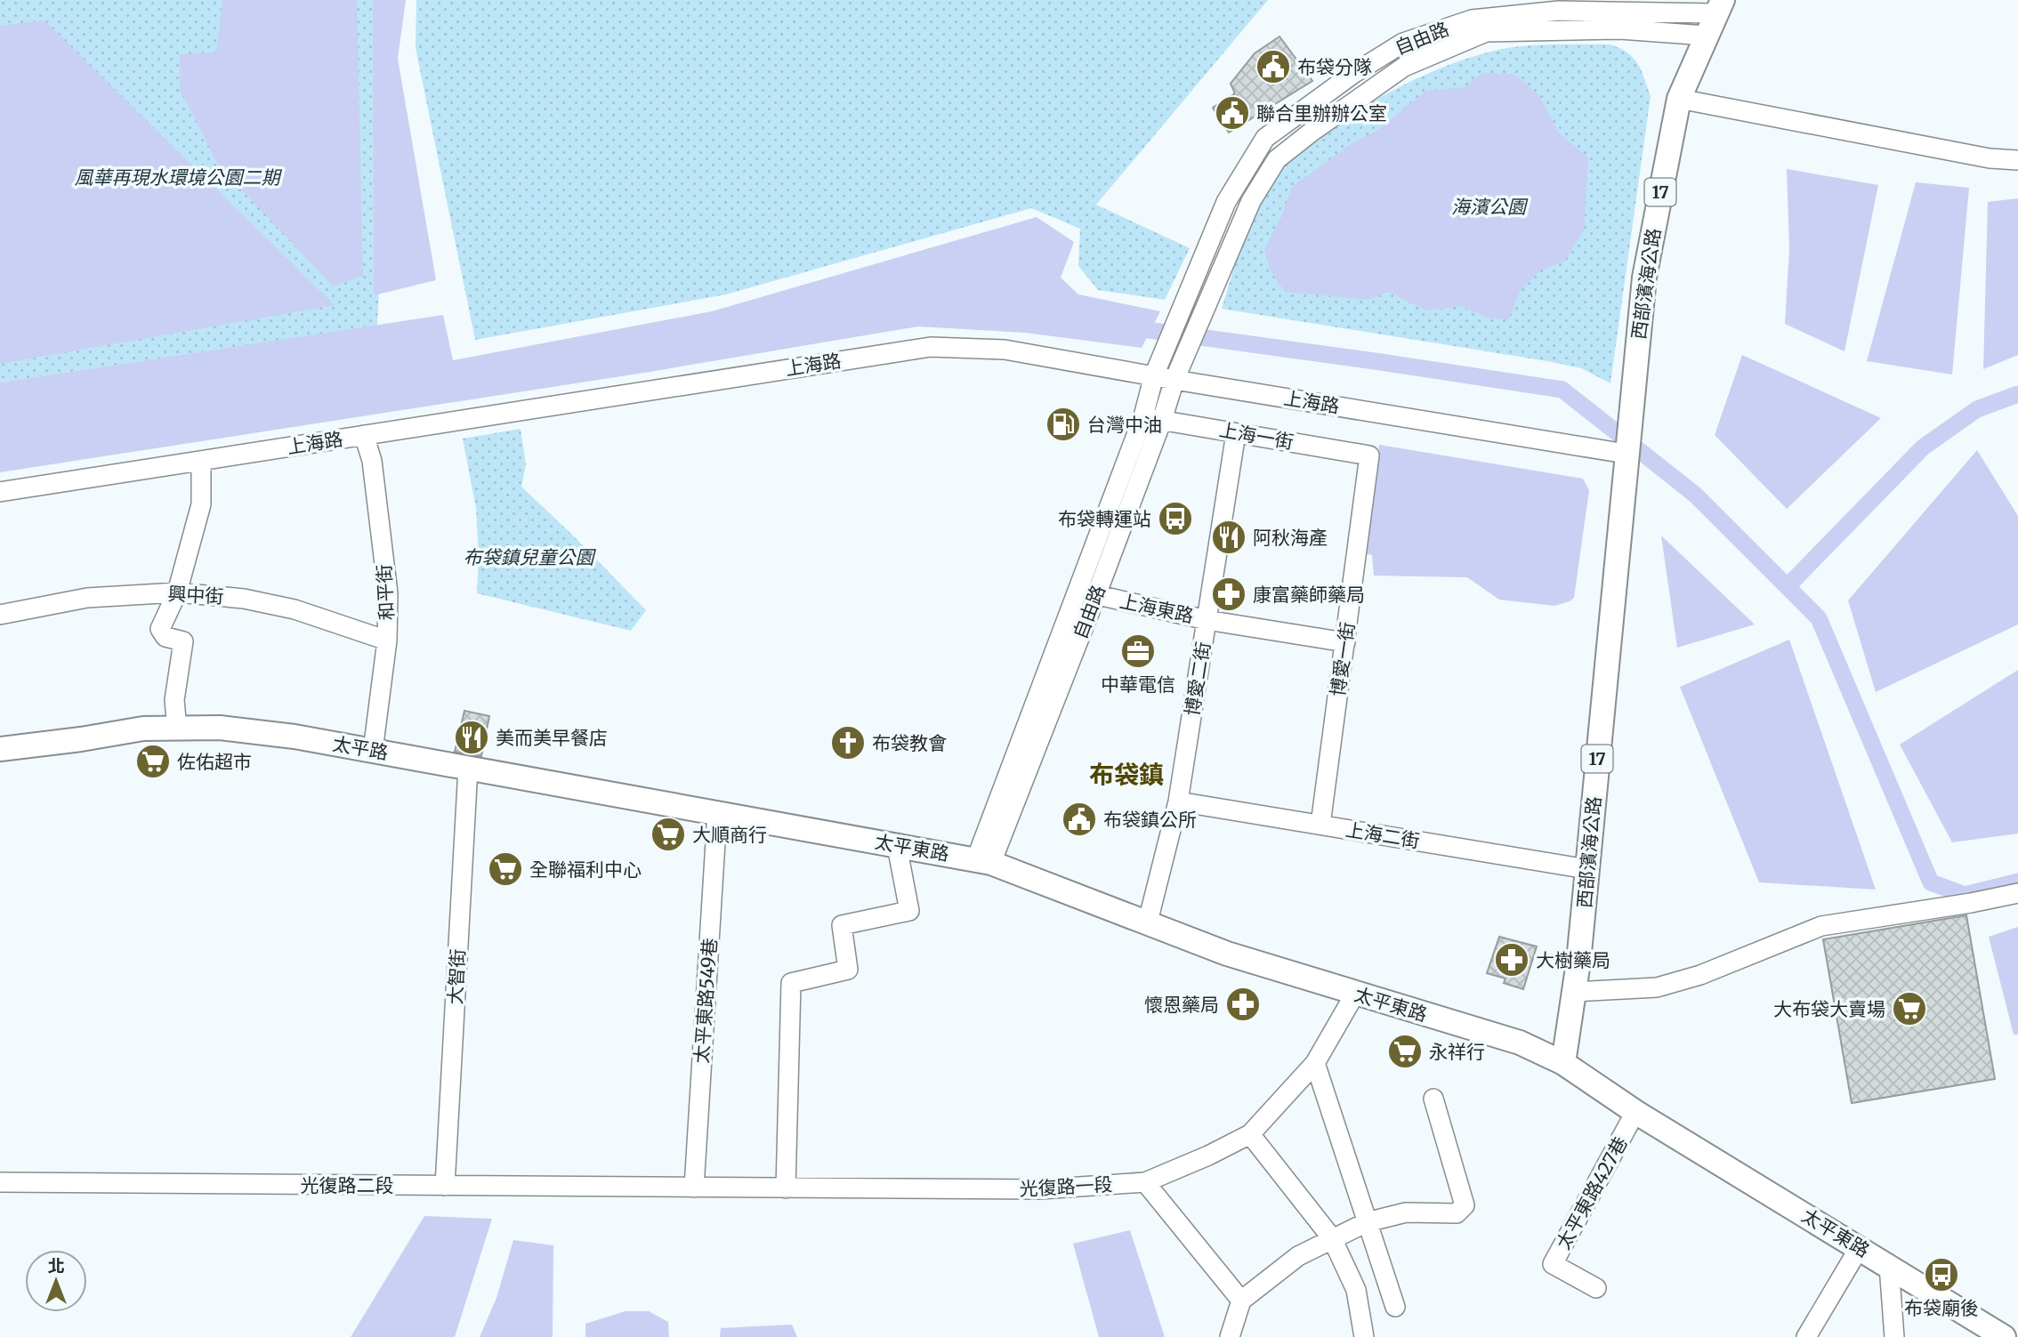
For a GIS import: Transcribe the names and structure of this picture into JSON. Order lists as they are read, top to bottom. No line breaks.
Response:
{"streets":{"main road":["17","西部濱海公路","太平路","太平東路"],"street":["自由路","上海路","上海一街","和平街","興中街","上海東路","博愛一街","博愛二街","上海二街","大智街","太平東路549巷","光復路二段","光復路一段","太平東路427巷"]},"crossings":[["自由路","西部濱海公路"],["自由路","上海路"],["自由路","上海一街"],["自由路","上海東路"],["自由路","太平東路"],["西部濱海公路","上海路"],["西部濱海公路","上海二街"],["西部濱海公路","太平東路"],["上海路","和平街"],["上海一街","博愛一街"],["上海一街","博愛二街"],["和平街","興中街"],["和平街","太平路"],["上海東路","博愛一街"],["上海東路","博愛二街"],["博愛一街","上海二街"],["博愛二街","上海二街"],["博愛二街","太平東路"],["太平路","太平東路"],["太平路","大智街"],["太平路","太平東路549巷"],["太平東路","太平東路549巷"],["太平東路","光復路一段"],["太平東路","太平東路427巷"],["大智街","光復路二段"],["太平東路549巷","光復路二段"],["太平東路549巷","光復路一段"],["光復路二段","光復路一段"]],"districts":["布袋鎮"],"parks":["風華再現水環境公園二期","海濱公園","布袋鎮兒童公園"],"places":{"public building":["布袋分隊","聯合里辦辦公室","布袋鎮公所"],"fuel station":["台灣中油"],"bus stop":["布袋轉運站","布袋廟後"],"restaurant":["阿秋海產","美而美早餐店"],"pharmacy":["康富藥師藥局","大樹藥局","懷恩藥局"],"office":["中華電信"],"church":["布袋教會"],"supermarket":["佐佑超市","大順商行","全聯福利中心","大布袋大賣場","永祥行"]},"north":"top"}
